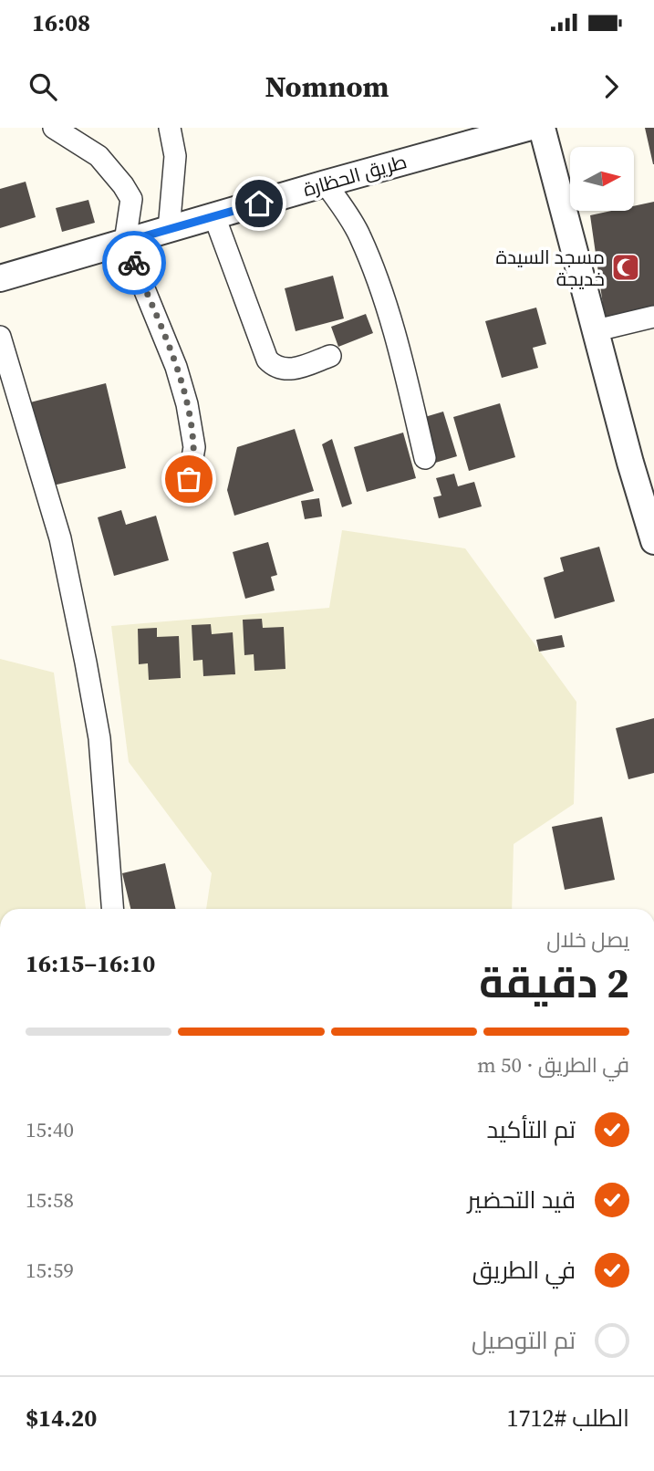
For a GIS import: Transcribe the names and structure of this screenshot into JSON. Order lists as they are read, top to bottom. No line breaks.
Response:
{"streets":{"street":["طريق الحظارة"]},"places":{"mosque":["مسجد السيدة خديجة"]},"north":"right","page":{"status":"16:08","header":"Nomnom","heading":["2 دقيقة","يصل خلال","16:10–16:15"],"panel":["الطلب #1712","$14.20"],"bar":"في الطريق · 50 m","list":[["تم التأكيد","15:40"],["قيد التحضير","15:58"],["في الطريق","15:59"],"تم التوصيل"]}}
